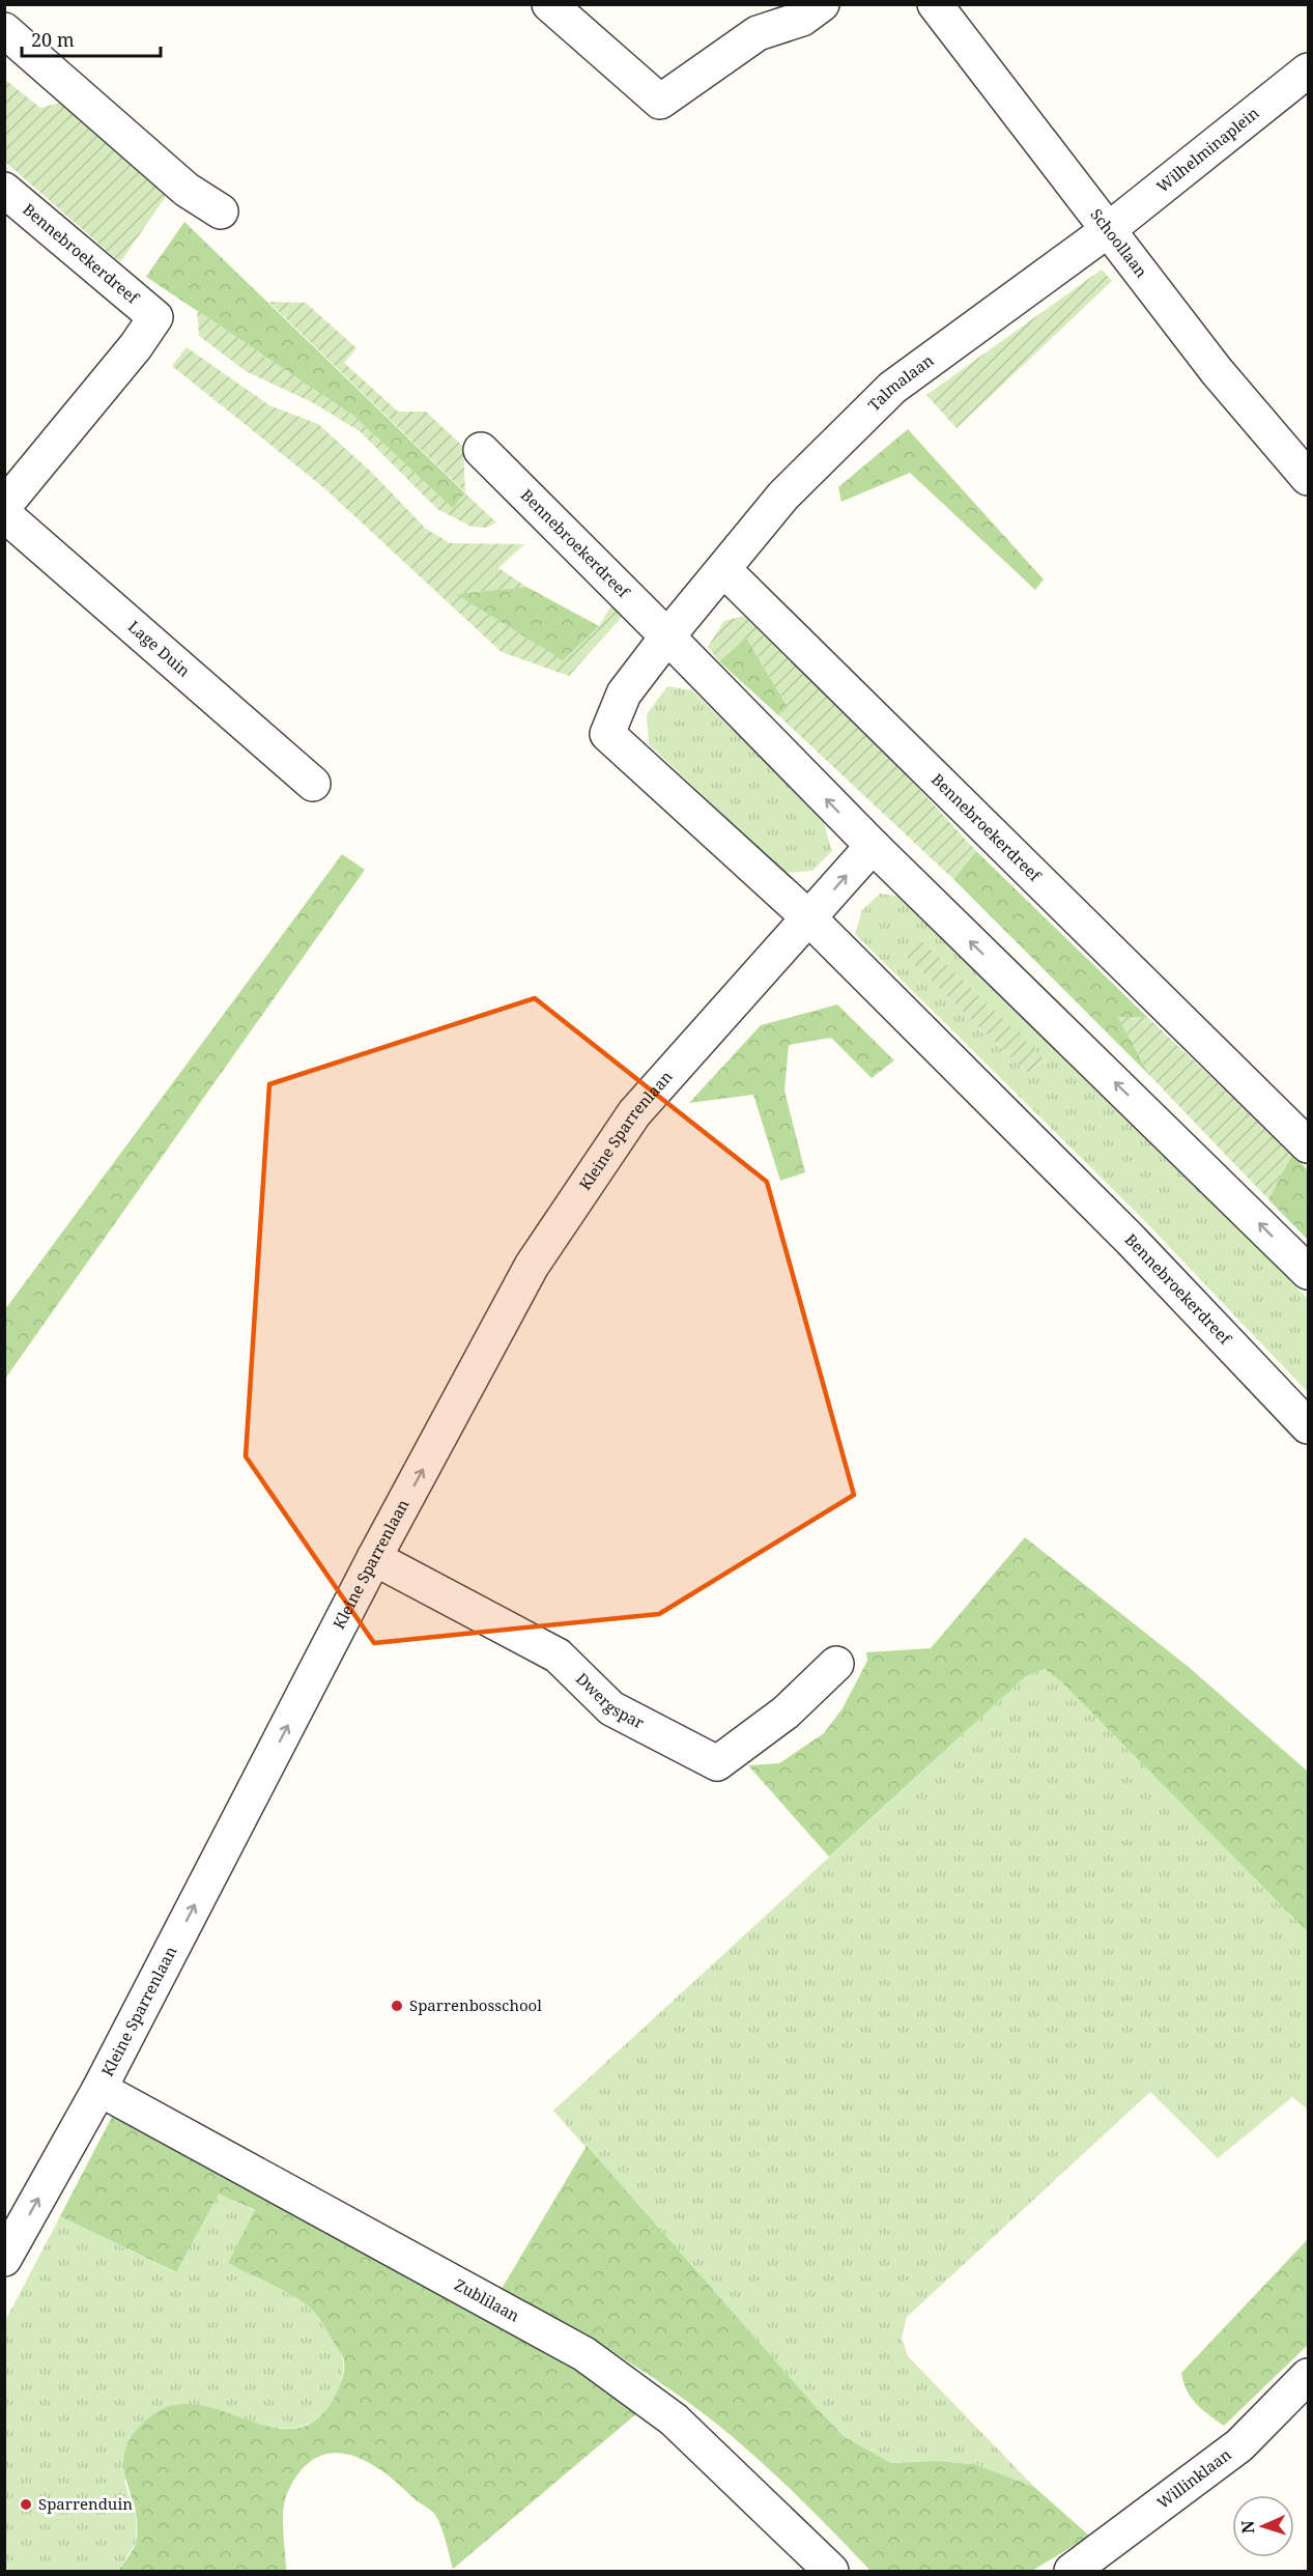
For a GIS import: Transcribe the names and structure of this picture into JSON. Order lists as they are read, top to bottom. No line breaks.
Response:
{"streets":{"street":["Wilhelminaplein","Schoollaan","Bennebroekerdreef","Talmalaan","Lage Duin","Kleine Sparrenlaan","Dwergspar","Zublilaan","Willinklaan"]},"crossings":[["Wilhelminaplein","Schoollaan"],["Wilhelminaplein","Talmalaan"],["Schoollaan","Talmalaan"],["Bennebroekerdreef","Talmalaan"],["Bennebroekerdreef","Kleine Sparrenlaan"],["Kleine Sparrenlaan","Dwergspar"],["Kleine Sparrenlaan","Zublilaan"]],"one_way":["Kleine Sparrenlaan"],"places":["Sparrenbosschool","Sparrenduin"],"scale_bar":"20 m","north":"left"}
